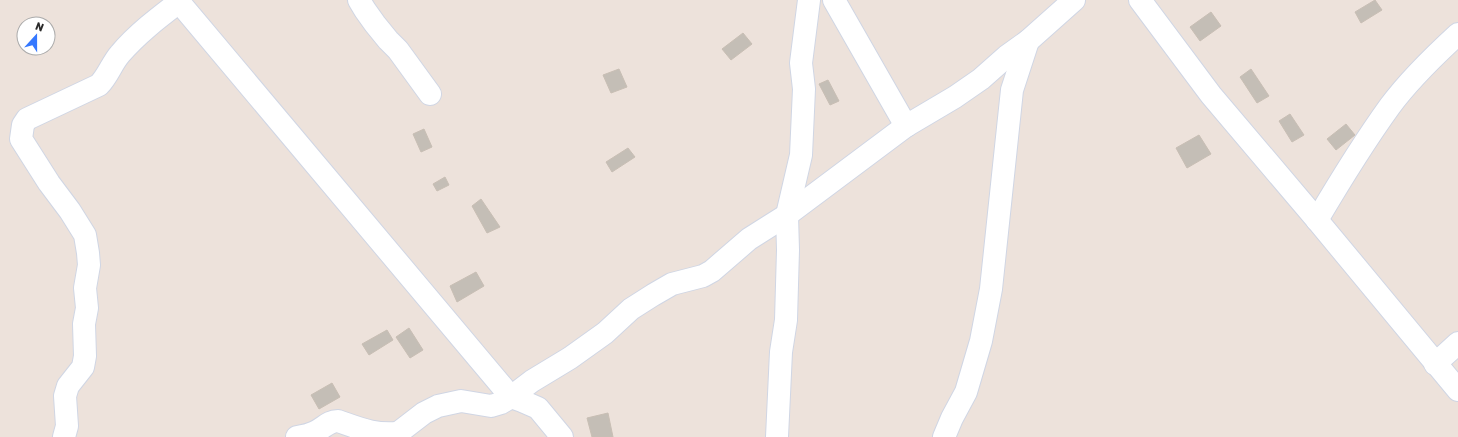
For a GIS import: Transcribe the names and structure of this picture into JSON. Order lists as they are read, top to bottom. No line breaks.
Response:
{"north":"top"}
